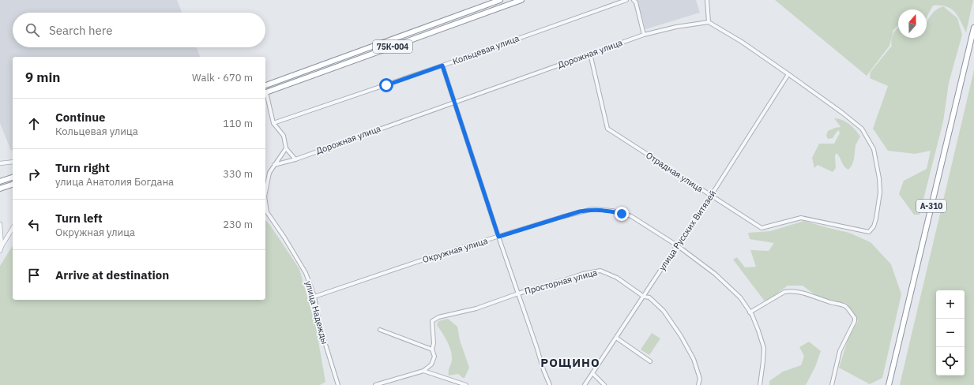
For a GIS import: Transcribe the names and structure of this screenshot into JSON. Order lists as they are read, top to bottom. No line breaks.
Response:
{"streets":{"highway":["75К-004","А-310"],"street":["Кольцевая улица","Дорожная улица","Отрадная улица","улица Русских Витязей","Окружная улица","Просторная улица","улица Надежды"]},"crossings":[["Дорожная улица","Отрадная улица"],["Дорожная улица","улица Надежды"],["Отрадная улица","улица Русских Витязей"],["улица Русских Витязей","Окружная улица"],["улица Русских Витязей","Просторная улица"],["Окружная улица","улица Надежды"]],"districts":["РОЩИНО"],"north":"top","page":{"search":"Search here","heading":["9 min","Walk · 670 m"],"list":[["Continue","Кольцевая улица","110 m"],["Turn right","улица Анатолия Богдана","330 m"],["Turn left","Окружная улица","230 m"],"Arrive at destination"],"map_buttons":["+","−"]}}
